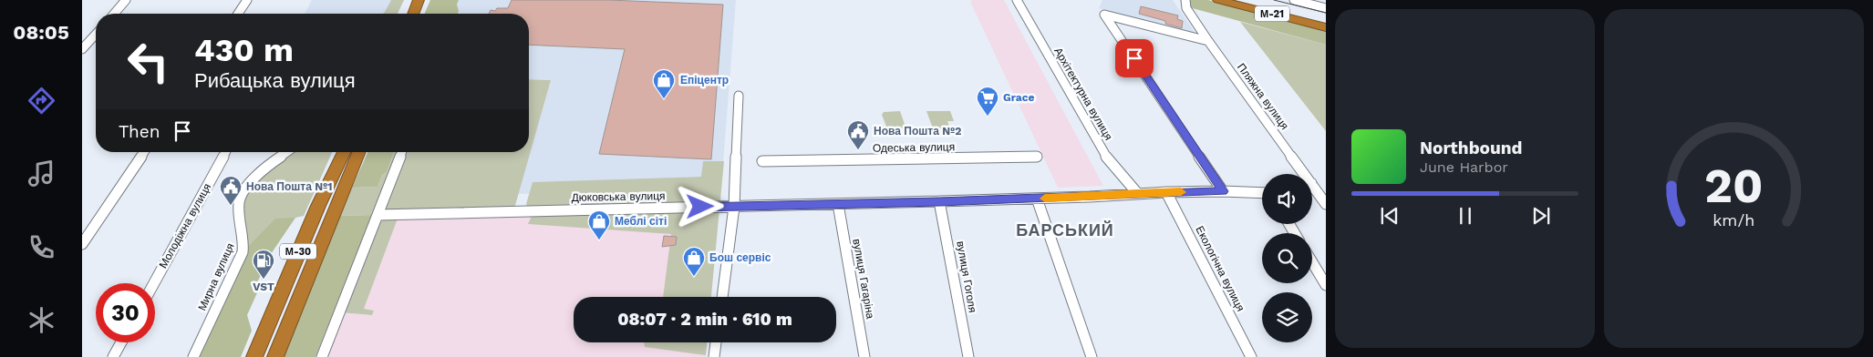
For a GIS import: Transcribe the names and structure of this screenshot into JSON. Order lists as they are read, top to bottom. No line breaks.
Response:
{"streets":{"highway":["М-21","М-30"],"street":["Архітектурна вулиця","Пляжна вулиця","Одеська вулиця","Дюковська вулиця","Молодіжна вулиця","Екологічна вулиця","Мирна вулиця","вулиця Гоголя","вулиця Гагаріна"]},"crossings":[["Архітектурна вулиця","Дюковська вулиця"],["Дюковська вулиця","Екологічна вулиця"],["Дюковська вулиця","вулиця Гоголя"],["Дюковська вулиця","вулиця Гагаріна"]],"districts":["БАРСЬКИЙ"],"places":{"shop":["Епіцентр","Меблі сіті","Бош сервіс"],"supermarket":["Grace"],"public building":["Нова Пошта №2","Нова Пошта №1"],"fuel station":["VST"]},"page":{"tabs":"08:05","turn":["430 m","Рибацька вулиця"],"then":"Then","song":["Northbound","June Harbor"],"limit":"30","trip":"08:07 · 2 min · 610 m","gauge":["20","km/h"]}}
